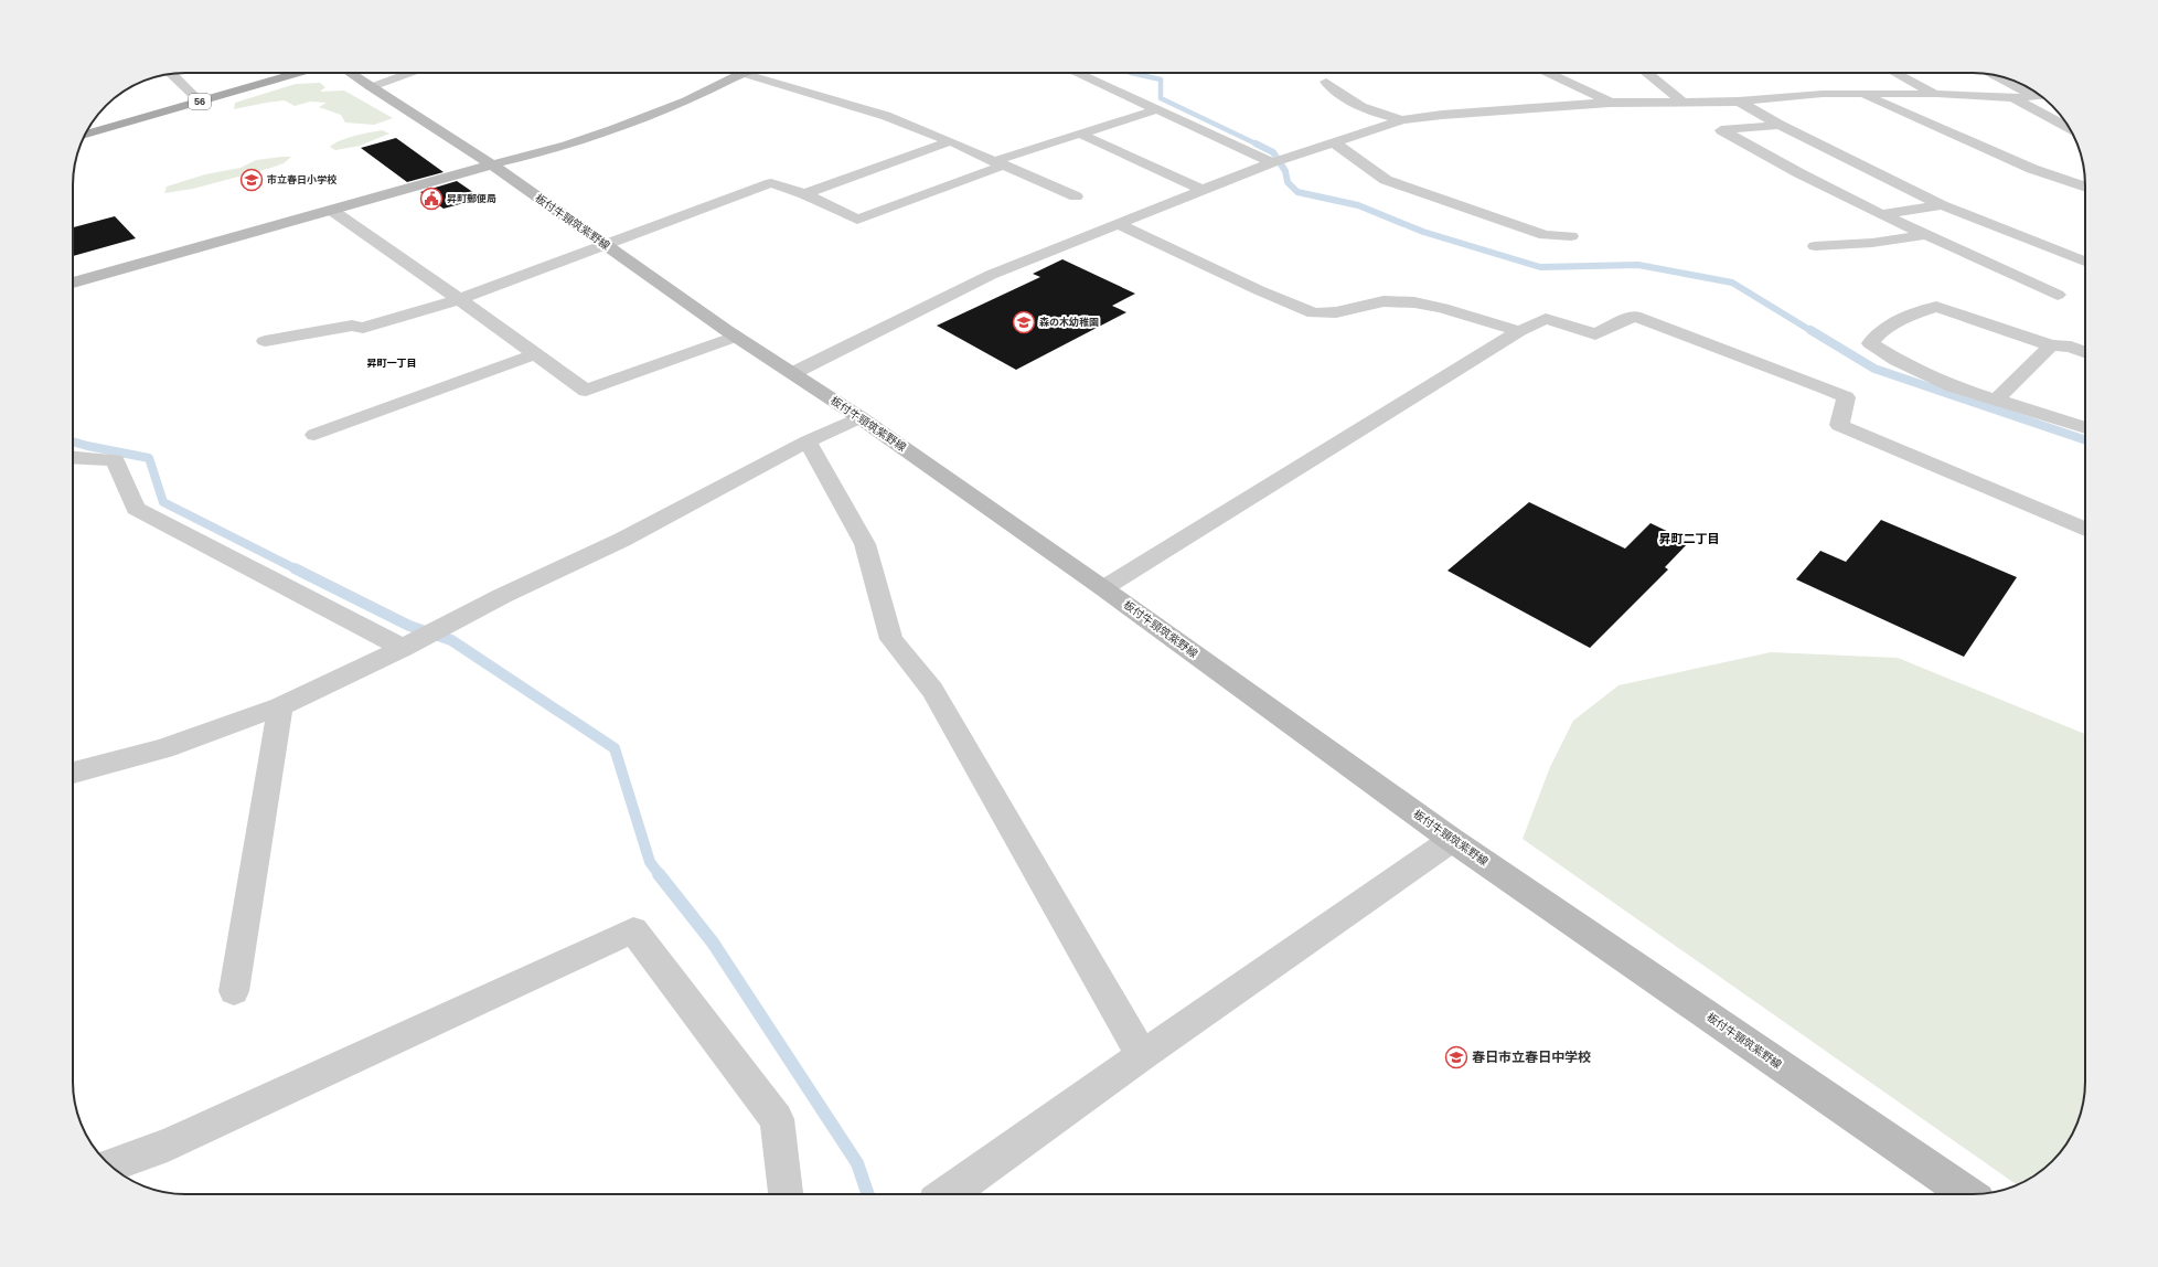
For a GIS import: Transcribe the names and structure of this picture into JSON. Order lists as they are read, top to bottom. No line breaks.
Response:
{"streets":{"main road":["56","板付牛頸筑紫野線"]},"districts":["昇町一丁目","昇町二丁目"],"places":{"school or university":["市立春日小学校","森の木幼稚園","春日市立春日中学校"],"public building":["昇町郵便局"]}}
